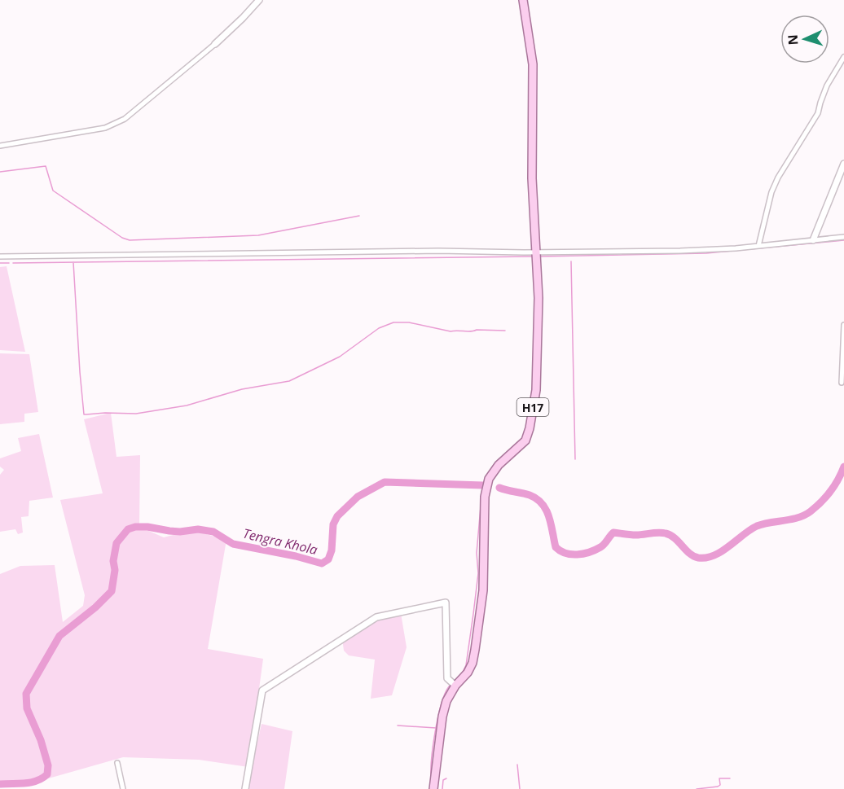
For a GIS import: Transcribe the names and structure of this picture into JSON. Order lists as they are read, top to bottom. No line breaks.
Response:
{"streets":{"main road":["H17"]},"water":["Tengra Khola"],"north":"left"}
